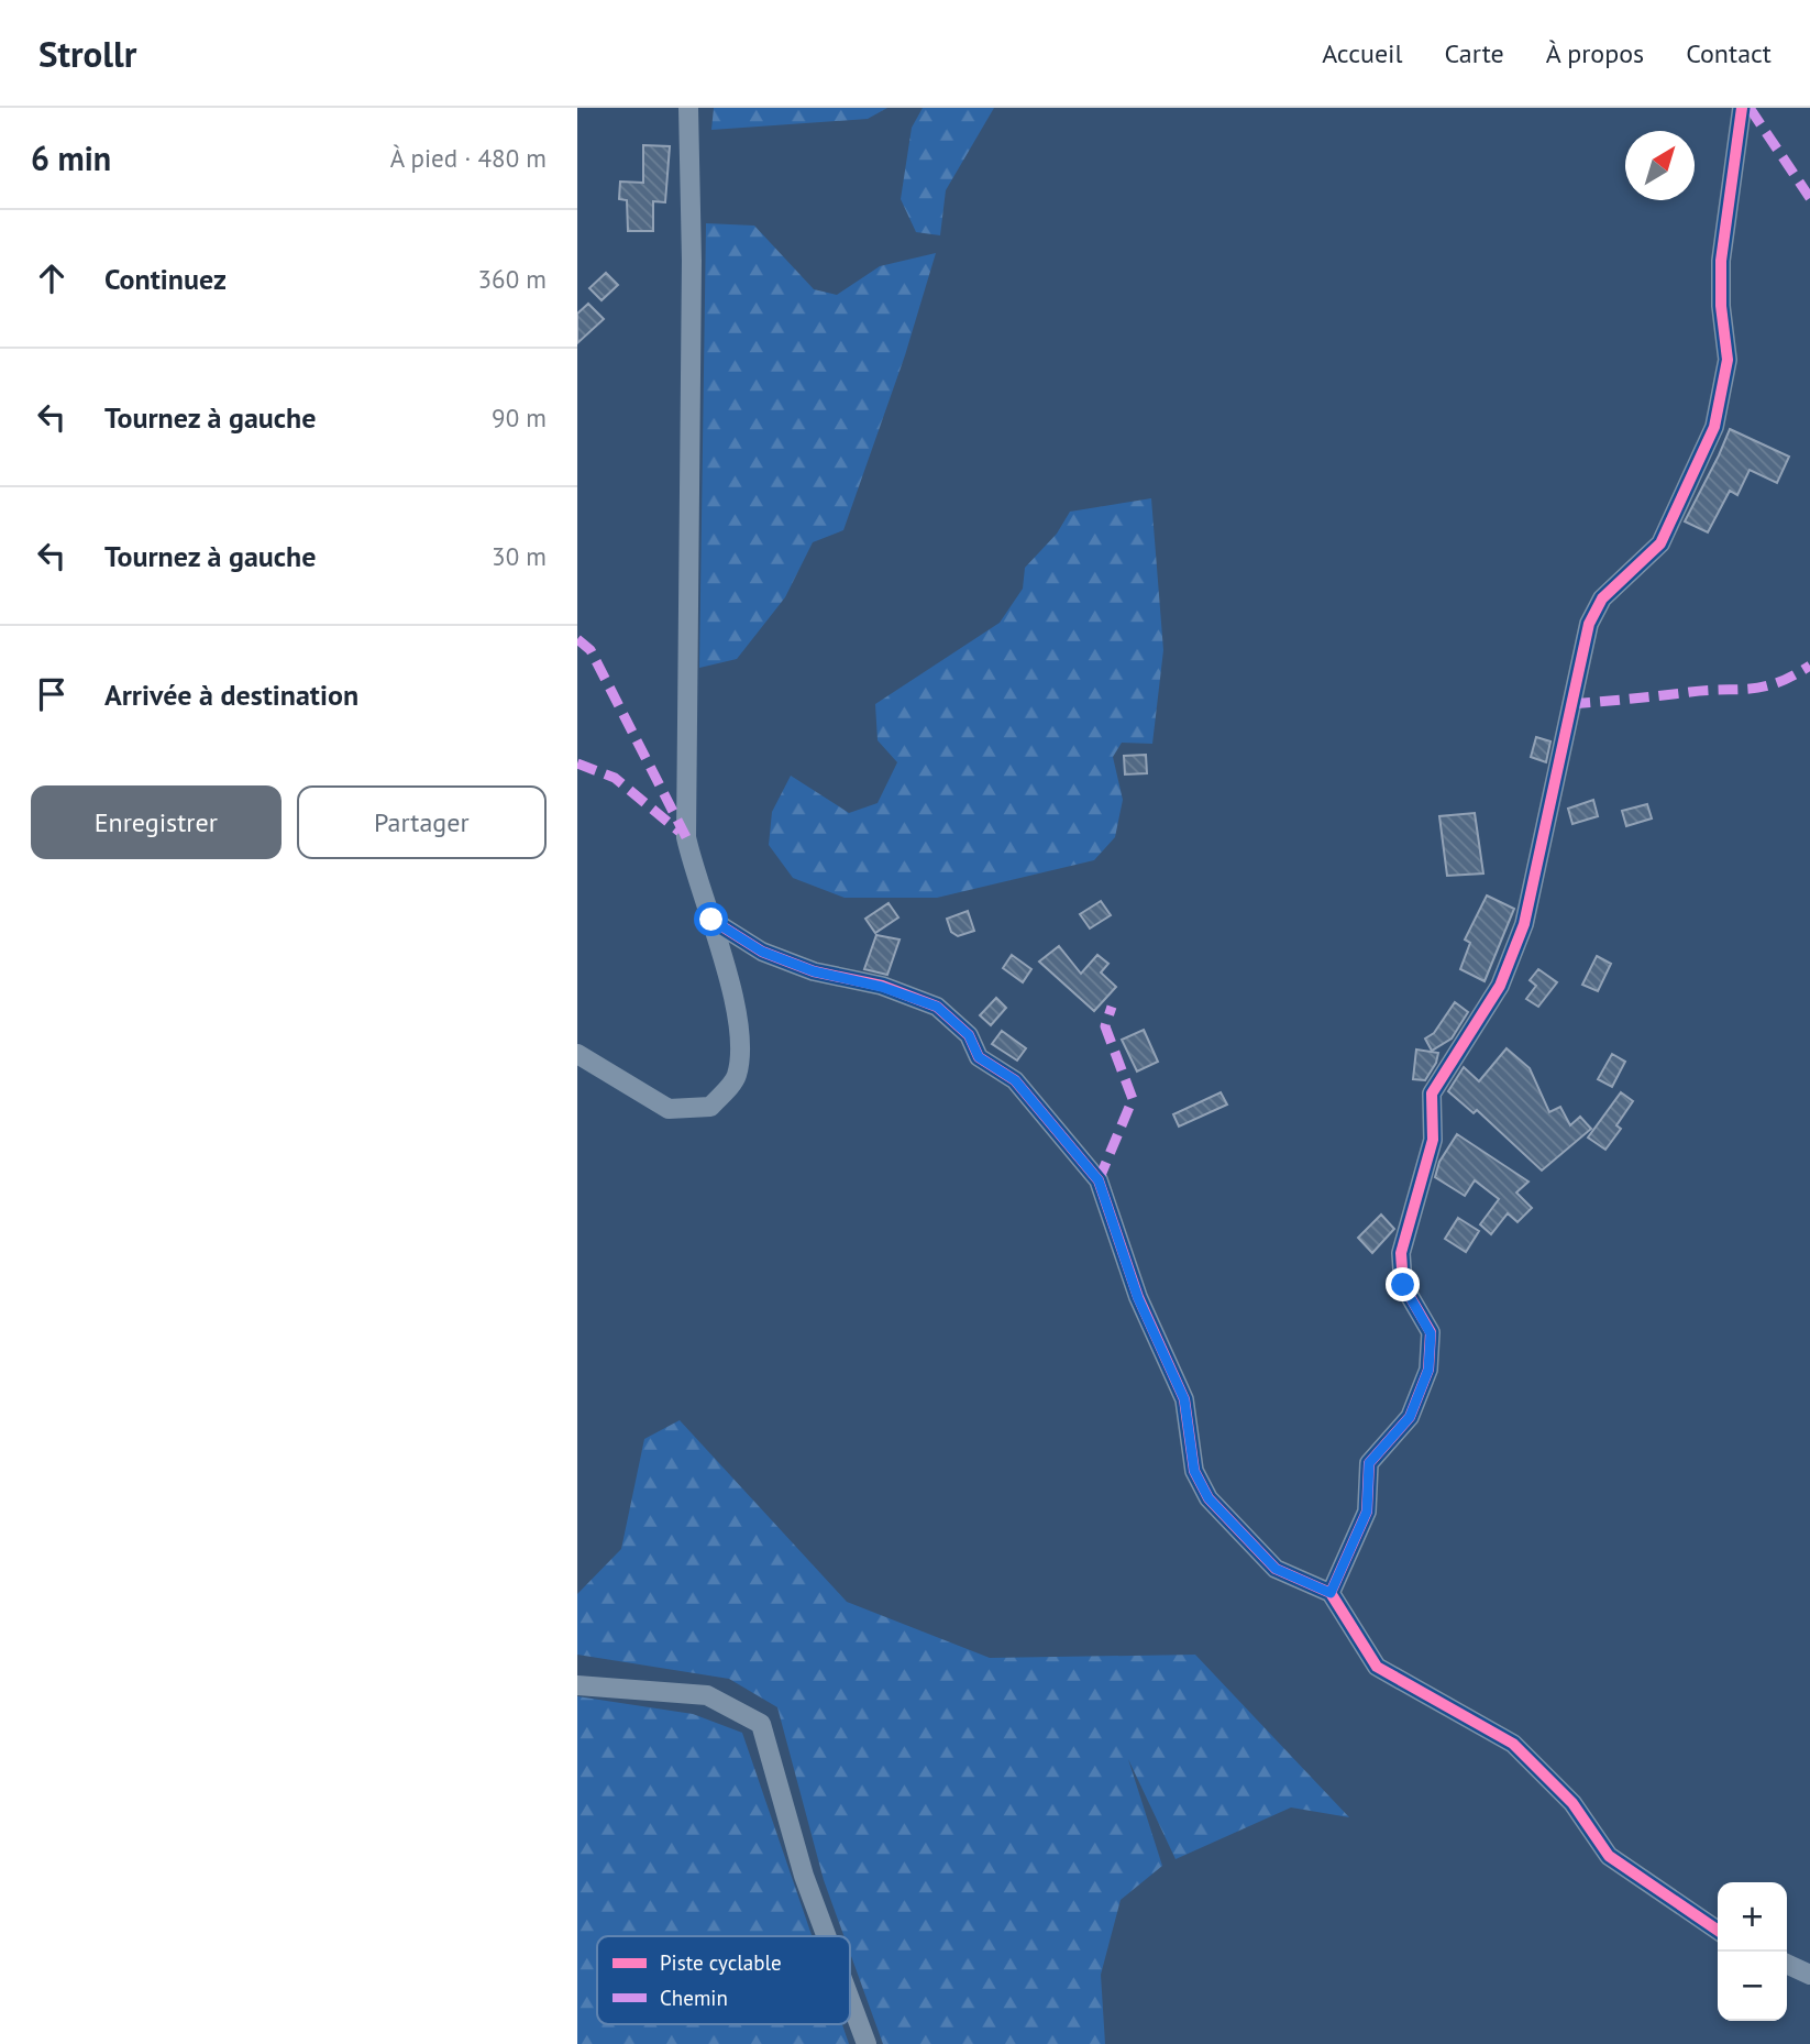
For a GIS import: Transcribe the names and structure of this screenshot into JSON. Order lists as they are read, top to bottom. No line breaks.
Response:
{"legend":["Piste cyclable","Chemin"],"north":"top right","page":{"header":"Strollr","nav":["Accueil","Carte","À propos","Contact"],"heading":["6 min","À pied · 480 m"],"list":[["Continuez","360 m"],["Tournez à gauche","90 m"],["Tournez à gauche","30 m"],"Arrivée à destination"],"buttons":["Enregistrer","Partager"],"map_buttons":["+","−"]}}
